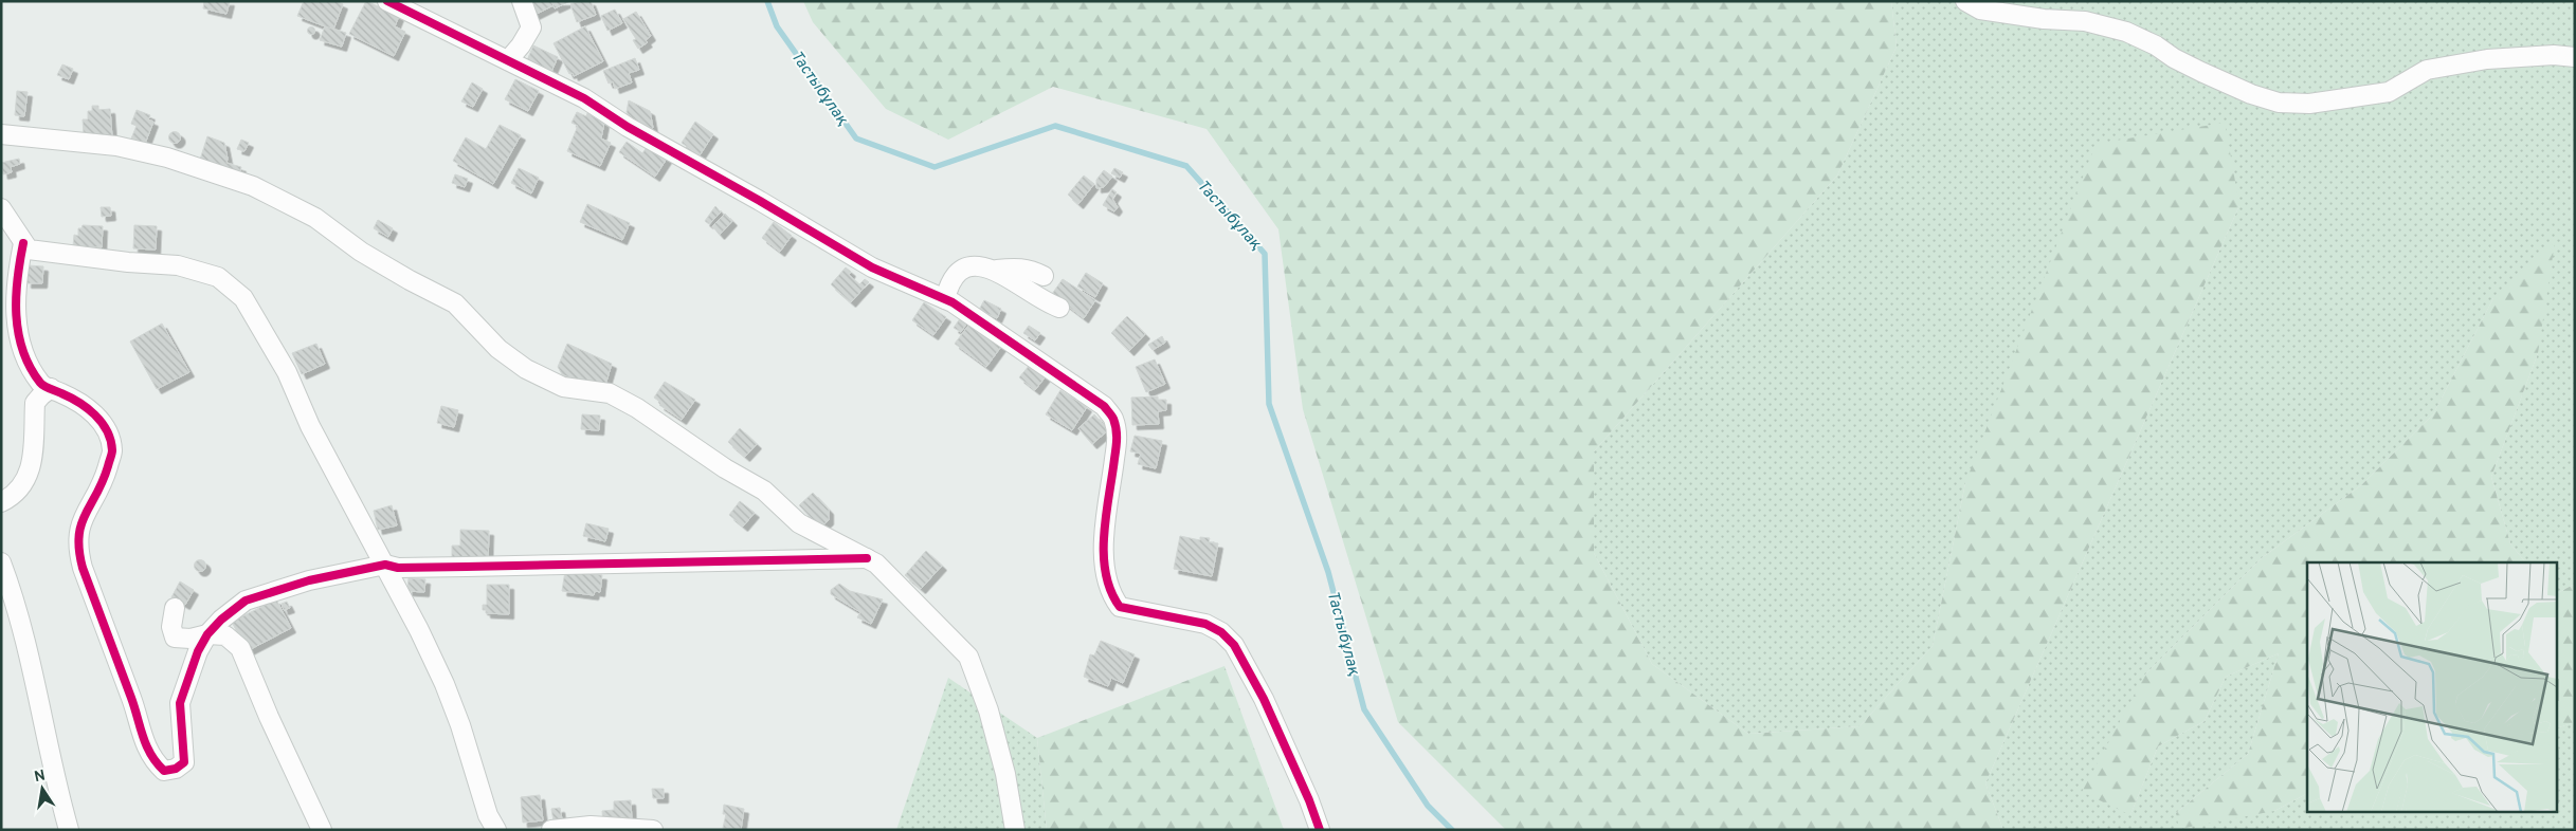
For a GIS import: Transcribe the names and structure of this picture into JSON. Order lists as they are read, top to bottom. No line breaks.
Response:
{"water":["Тастыбұлақ"],"north":"top"}
